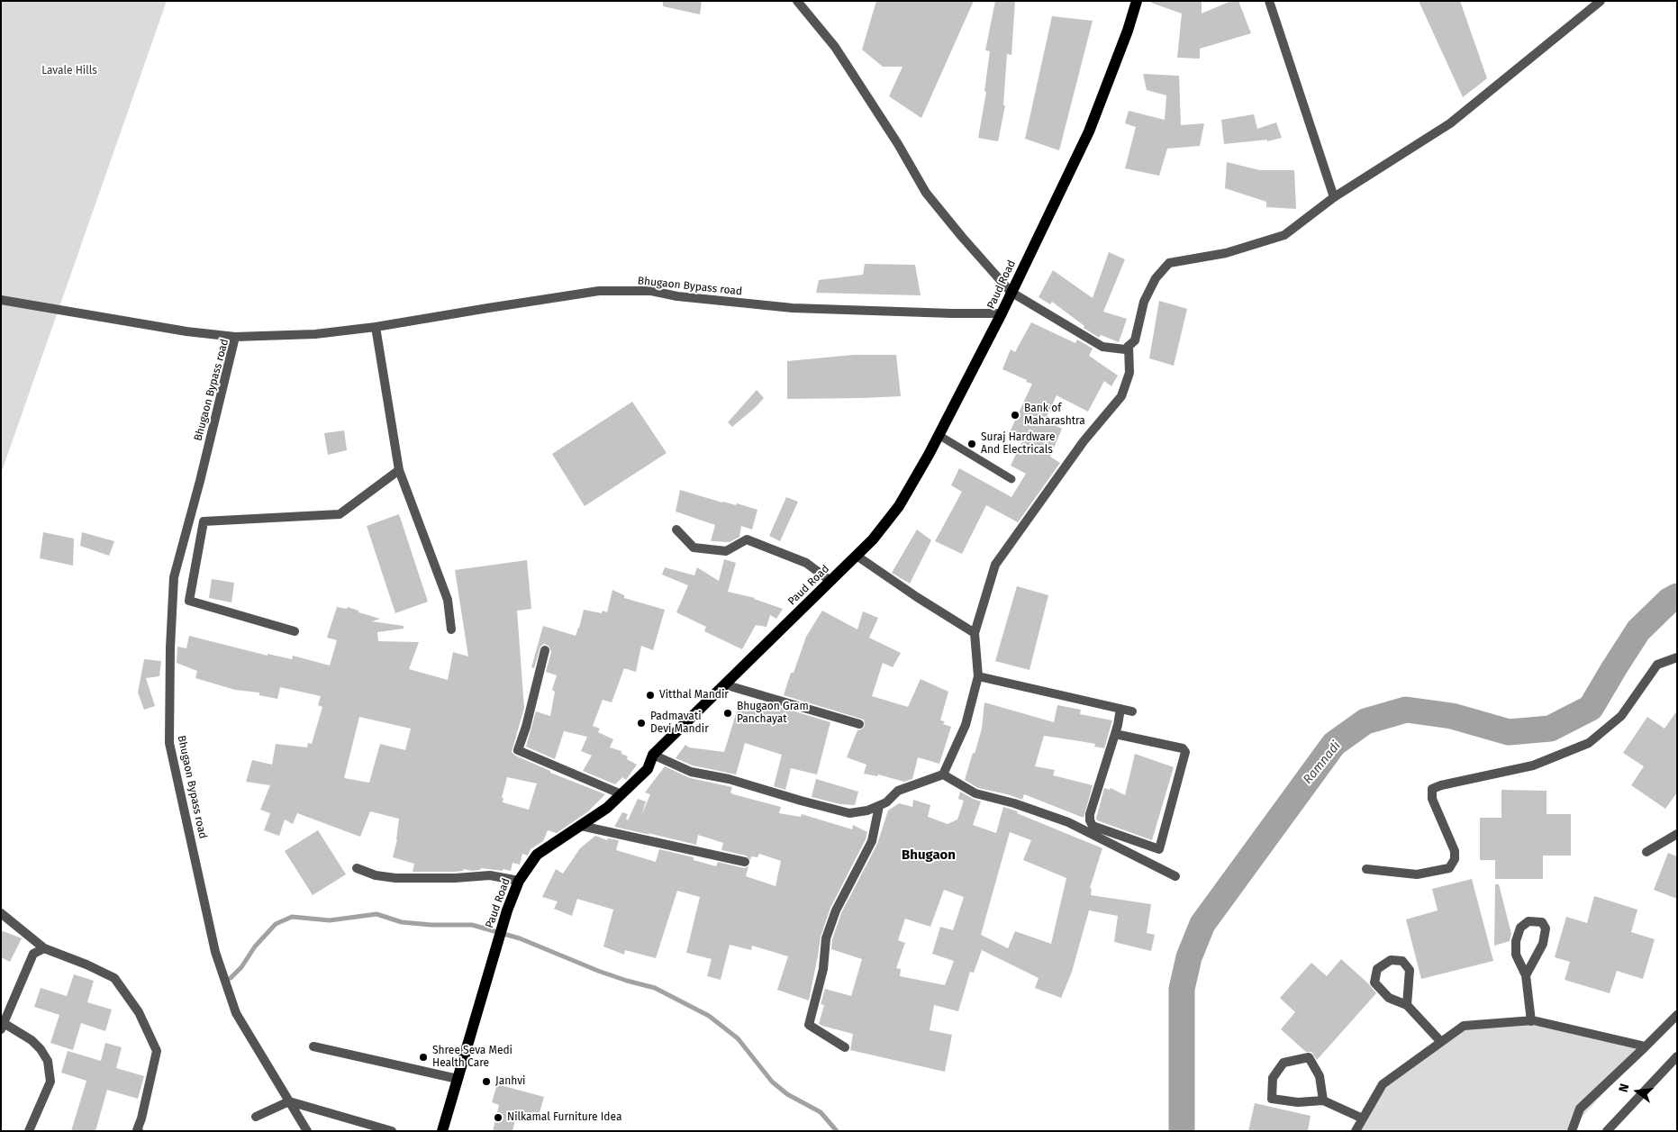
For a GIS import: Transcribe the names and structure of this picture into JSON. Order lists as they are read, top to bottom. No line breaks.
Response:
{"streets":{"main road":["Paud Road"],"street":["Bhugaon Bypass road"]},"crossings":[["Paud Road","Bhugaon Bypass road"]],"districts":["Bhugaon"],"water":["Ramnadi"],"parks":["Lavale Hills"],"places":["Bank of Maharashtra","Suraj Hardware And Electricals","Vitthal Mandir","Bhugaon Gram Panchayat","Padmavati Devi Mandir","Shree Seva Medi Health Care","Janhvi","Nilkamal Furniture Idea"],"north":"left"}
